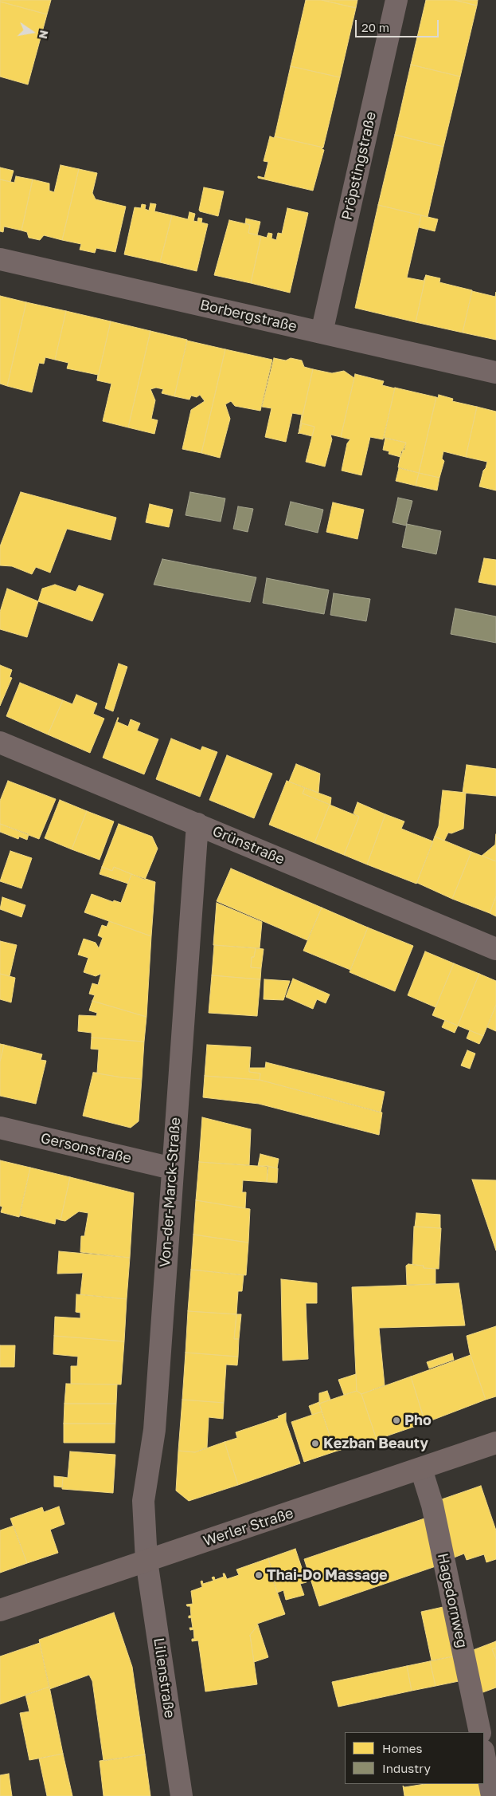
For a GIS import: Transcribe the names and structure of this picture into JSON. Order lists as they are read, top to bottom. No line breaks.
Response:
{"streets":{"main road":["Werler Straße"],"street":["Pröpstingstraße","Borbergstraße","Grünstraße","Gersonstraße","Von-der-Marck-Straße","Hagedornweg","Lilienstraße"]},"crossings":[["Pröpstingstraße","Borbergstraße"],["Grünstraße","Von-der-Marck-Straße"],["Gersonstraße","Von-der-Marck-Straße"],["Von-der-Marck-Straße","Werler Straße"],["Von-der-Marck-Straße","Lilienstraße"],["Werler Straße","Hagedornweg"],["Werler Straße","Lilienstraße"]],"places":["Pho","Kezban Beauty","Thai-Do Massage"],"legend":["Homes","Industry"],"scale_bar":"20 m","north":"right"}
